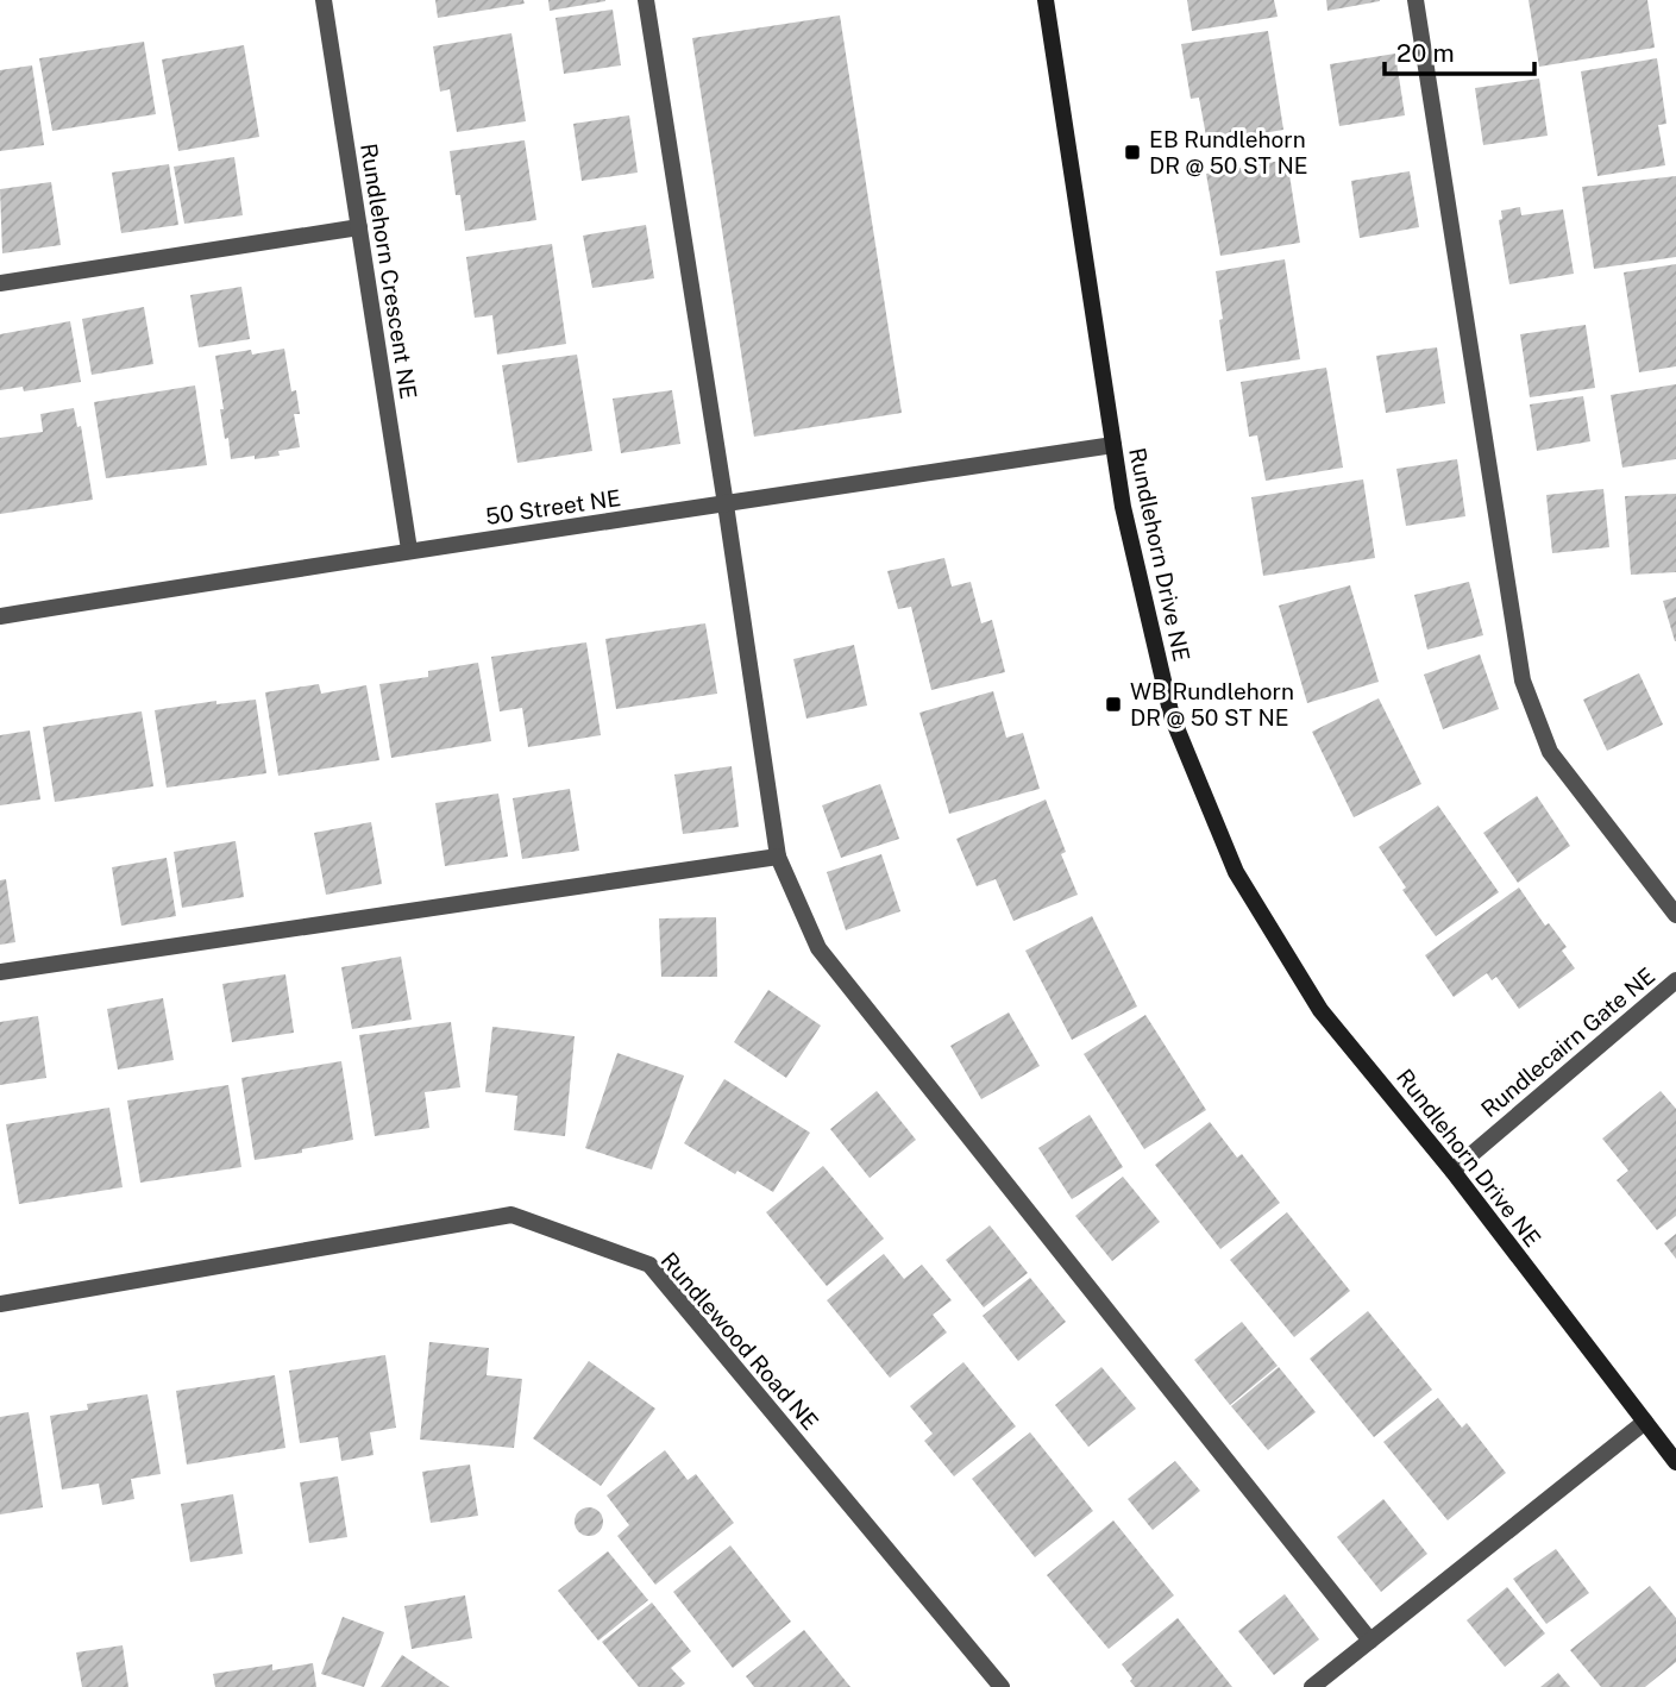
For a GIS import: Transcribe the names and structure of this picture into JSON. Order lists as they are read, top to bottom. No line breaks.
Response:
{"streets":{"street":["Rundlehorn Crescent NE","50 Street NE","Rundlehorn Drive NE","Rundlecairn Gate NE","Rundlewood Road NE"]},"crossings":[["Rundlehorn Crescent NE","50 Street NE"],["50 Street NE","Rundlehorn Drive NE"],["Rundlehorn Drive NE","Rundlecairn Gate NE"]],"places":{"transit":["EB Rundlehorn DR @ 50 ST NE","WB Rundlehorn DR @ 50 ST NE"]},"scale_bar":"20 m"}
